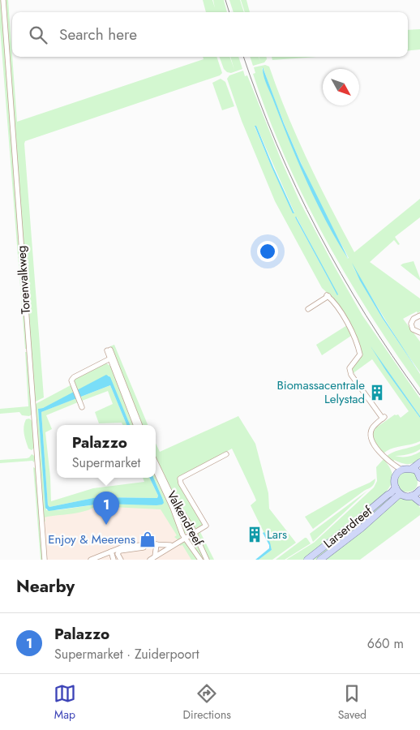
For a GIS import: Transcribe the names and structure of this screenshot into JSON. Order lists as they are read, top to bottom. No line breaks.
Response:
{"streets":{"main road":["Larserdreef"],"street":["Torenvalkweg","Valkendreef"]},"places":{"building":["Biomassacentrale Lelystad","Lars"],"shop":["Enjoy & Meerens"]},"north":"bottom right","page":{"search":"Search here","popup":["Palazzo","Supermarket"],"pins":"1","heading":"Nearby","list":[{"mark":"1","name":"Palazzo","note":"Supermarket · Zuiderpoort","value":"660 m"}],"nav":["Map","Directions","Saved"]}}
